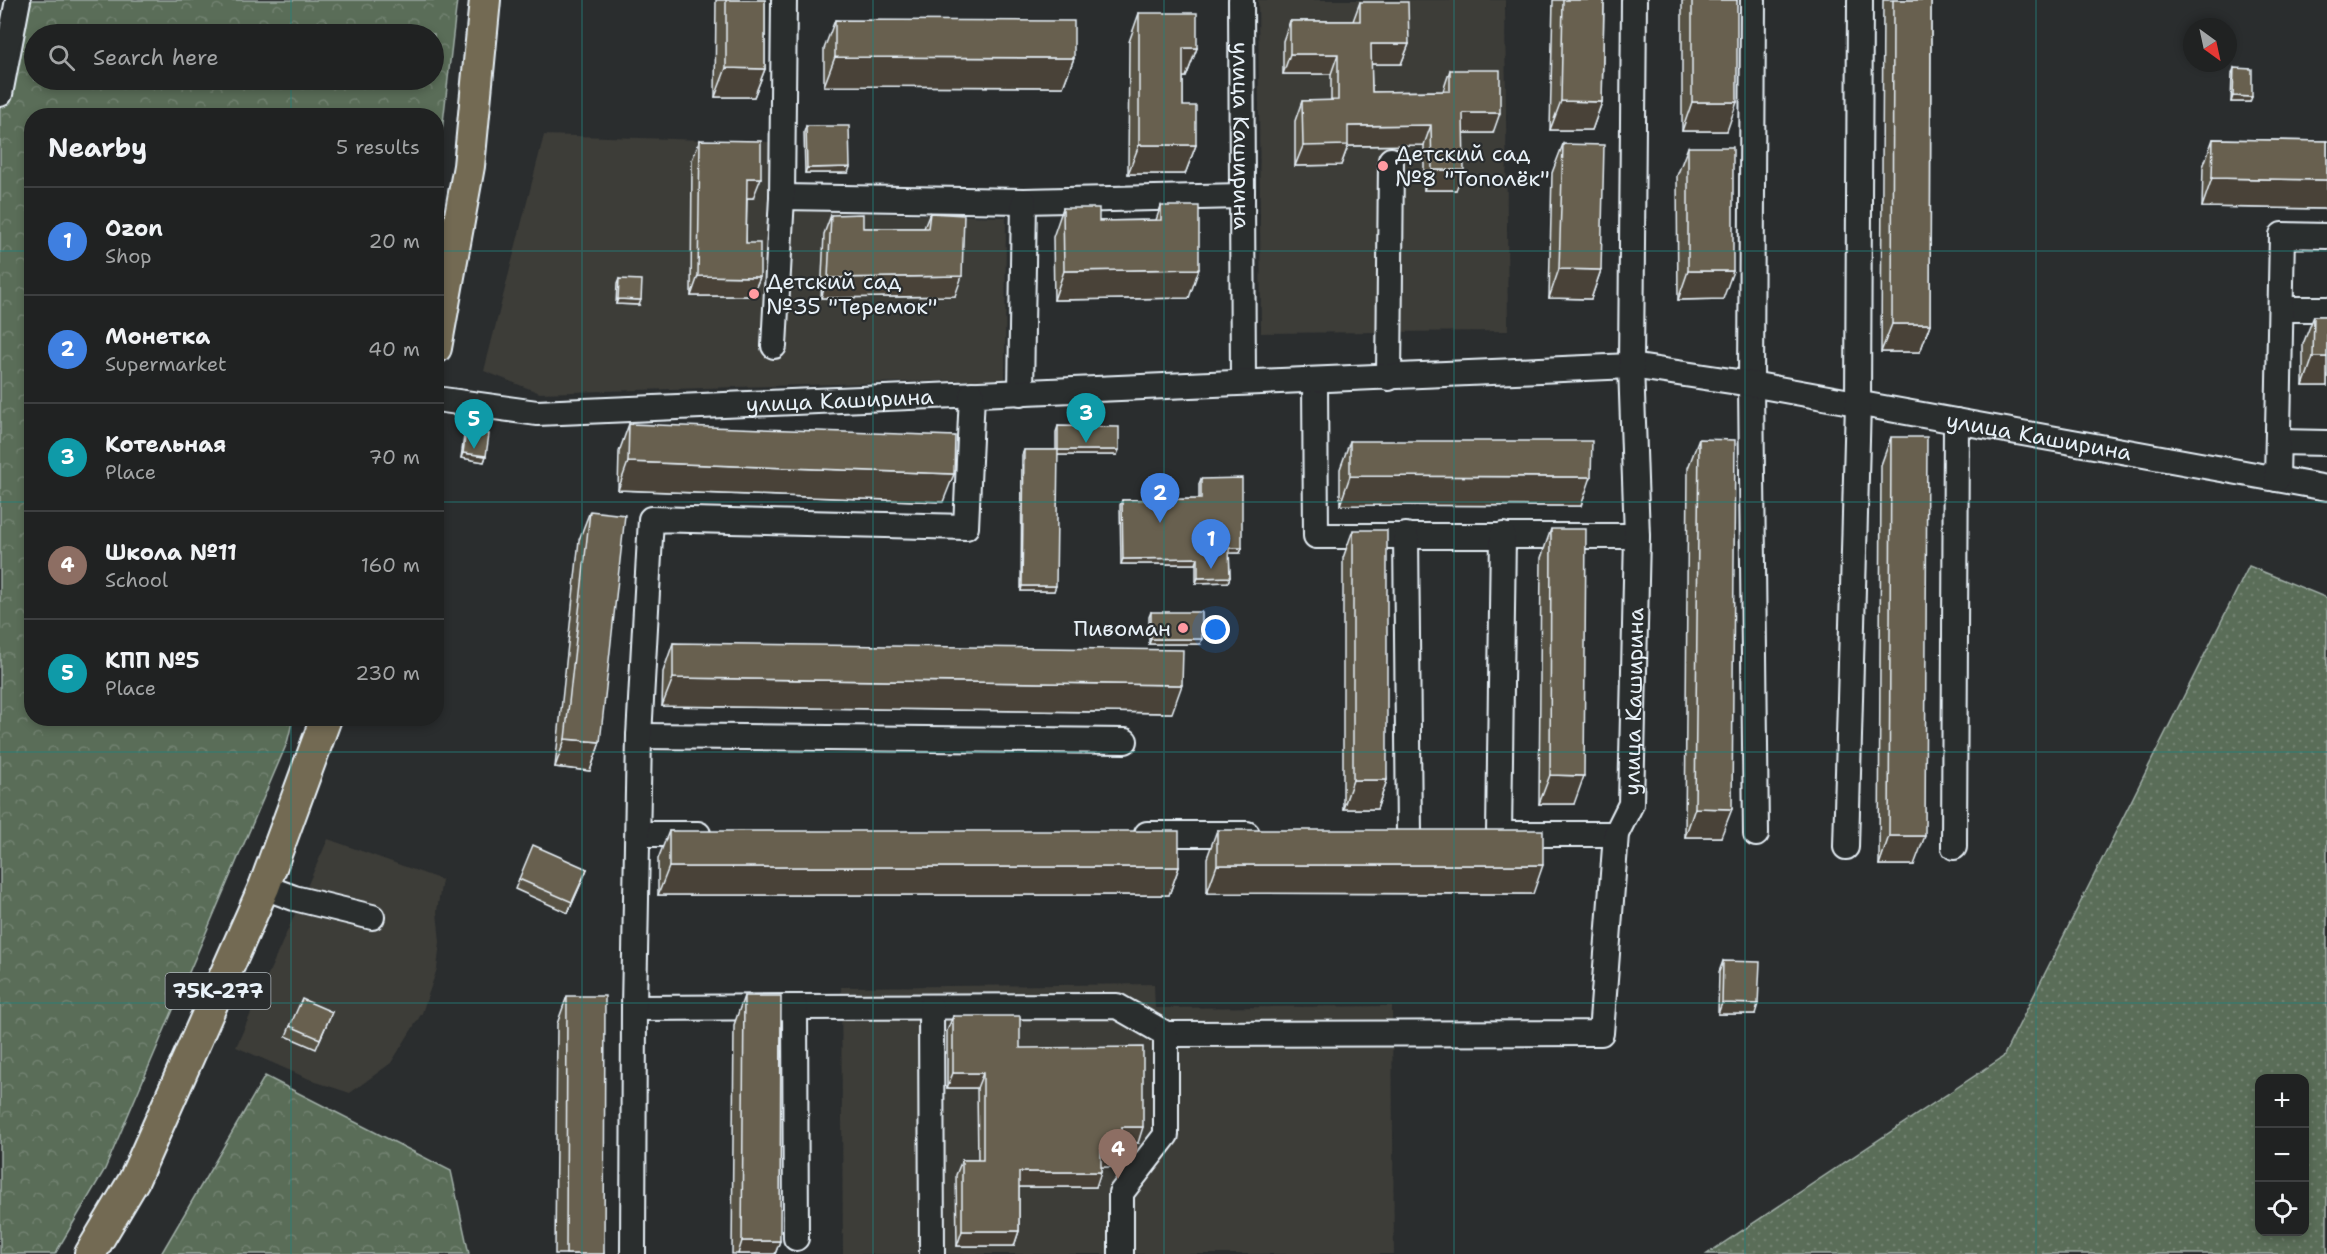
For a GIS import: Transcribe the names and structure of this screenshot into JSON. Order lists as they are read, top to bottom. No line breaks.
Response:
{"streets":{"main road":["75К-277"],"street":["улица Каширина"]},"places":["Детский сад №8 \"Тополёк\"","Детский сад №35 \"Теремок\"","Пивоман"],"north":"bottom right","page":{"search":"Search here","heading":["Nearby","5 results"],"list":[{"mark":"1","name":"Ozon","note":"Shop","value":"20 m"},{"mark":"2","name":"Монетка","note":"Supermarket","value":"40 m"},{"mark":"3","name":"Котельная","note":"Place","value":"70 m"},{"mark":"4","name":"Школа №11","note":"School","value":"160 m"},{"mark":"5","name":"КПП №5","note":"Place","value":"230 m"}],"pins":["3","5","2","1","4"],"map_buttons":["+","−"]}}
